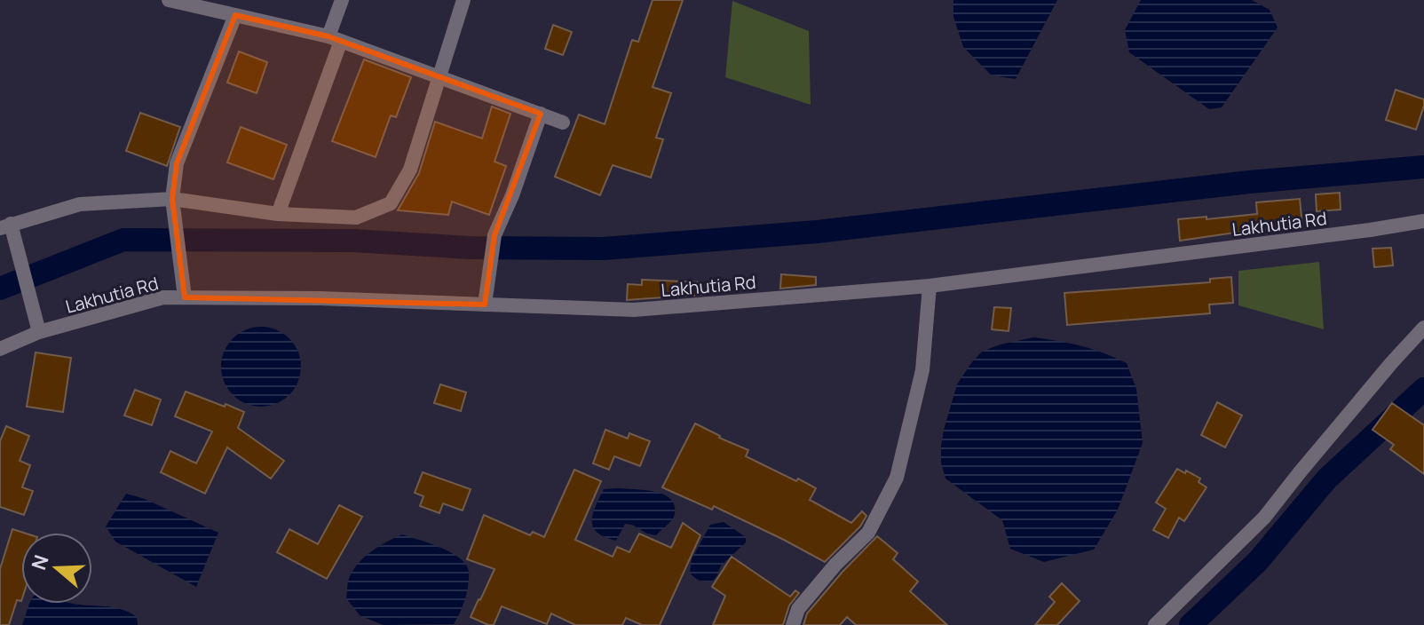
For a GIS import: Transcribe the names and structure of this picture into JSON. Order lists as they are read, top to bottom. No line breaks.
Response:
{"streets":{"street":["Lakhutia Rd"]},"north":"left"}
